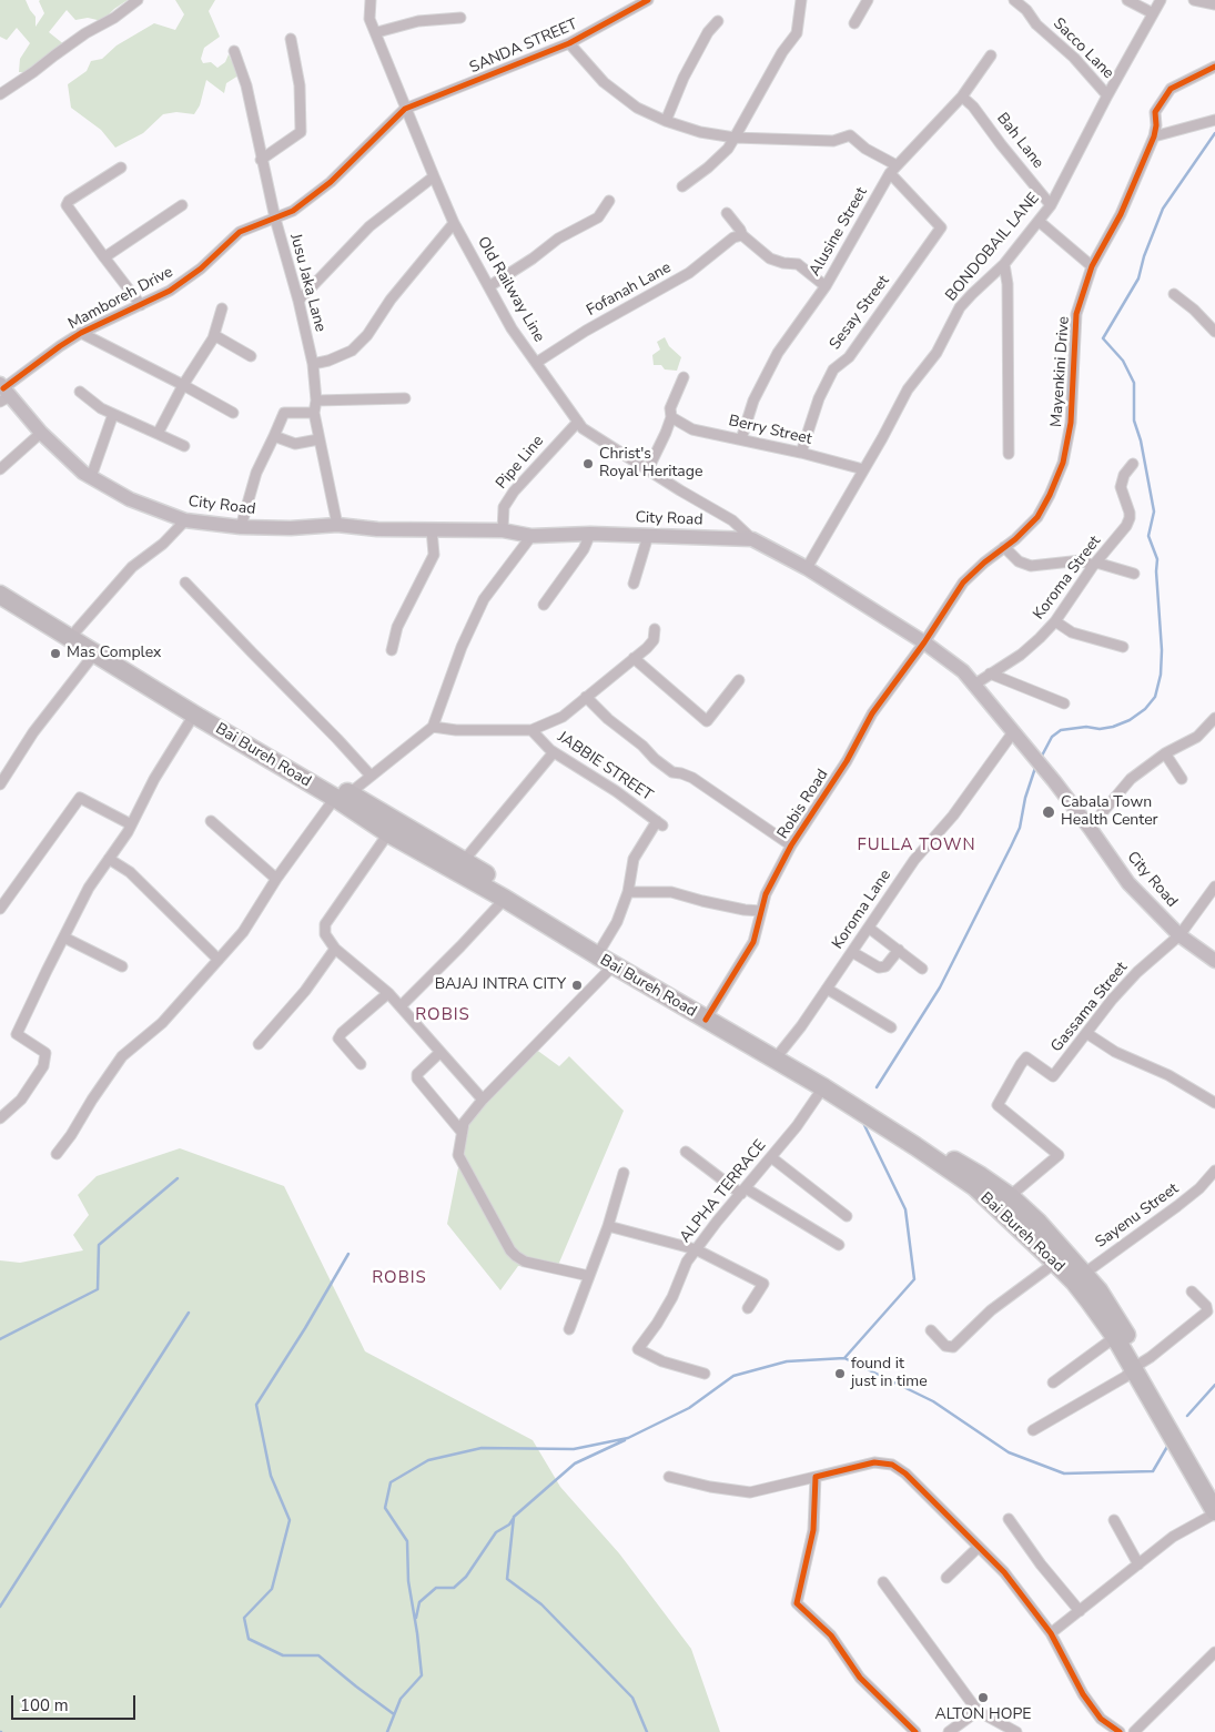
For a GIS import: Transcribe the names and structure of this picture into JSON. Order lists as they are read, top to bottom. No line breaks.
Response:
{"streets":{"highway":["Bai Bureh Road"],"main road":["City Road"],"street":["SANDA STREET","Sacco Lane","Bah Lane","Alusine Street","BONDOBAIL LANE","Jusu Jaka Lane","Old Railway Line","Fofanah Lane","Mamboreh Drive","Sesay Street","Mayenkini Drive","Berry Street","Pipe Line","Koroma Street","JABBIE STREET","Robis Road","Koroma Lane","Gassama Street","ALPHA TERRACE","Sayenu Street"]},"crossings":[["SANDA STREET","Old Railway Line"],["SANDA STREET","Mamboreh Drive"],["Sacco Lane","BONDOBAIL LANE"],["Bah Lane","Alusine Street"],["Bah Lane","BONDOBAIL LANE"],["Alusine Street","Sesay Street"],["Alusine Street","Berry Street"],["BONDOBAIL LANE","Berry Street"],["BONDOBAIL LANE","City Road"],["Jusu Jaka Lane","Mamboreh Drive"],["Jusu Jaka Lane","City Road"],["Old Railway Line","Fofanah Lane"],["Old Railway Line","Mamboreh Drive"],["Old Railway Line","Pipe Line"],["Old Railway Line","City Road"],["Mamboreh Drive","City Road"],["Sesay Street","Berry Street"],["Mayenkini Drive","City Road"],["Mayenkini Drive","Robis Road"],["Pipe Line","City Road"],["City Road","Koroma Street"],["City Road","Robis Road"],["City Road","Koroma Lane"],["City Road","Gassama Street"],["Bai Bureh Road","Robis Road"],["Bai Bureh Road","Koroma Lane"],["Bai Bureh Road","Gassama Street"],["Bai Bureh Road","ALPHA TERRACE"],["Bai Bureh Road","Sayenu Street"]],"districts":["FULLA TOWN","ROBIS","ROBIS"],"places":["Christ's Royal Heritage","Mas Complex","Cabala Town Health Center","BAJAJ INTRA CITY","found it just in time","ALTON HOPE"],"scale_bar":"100 m"}
